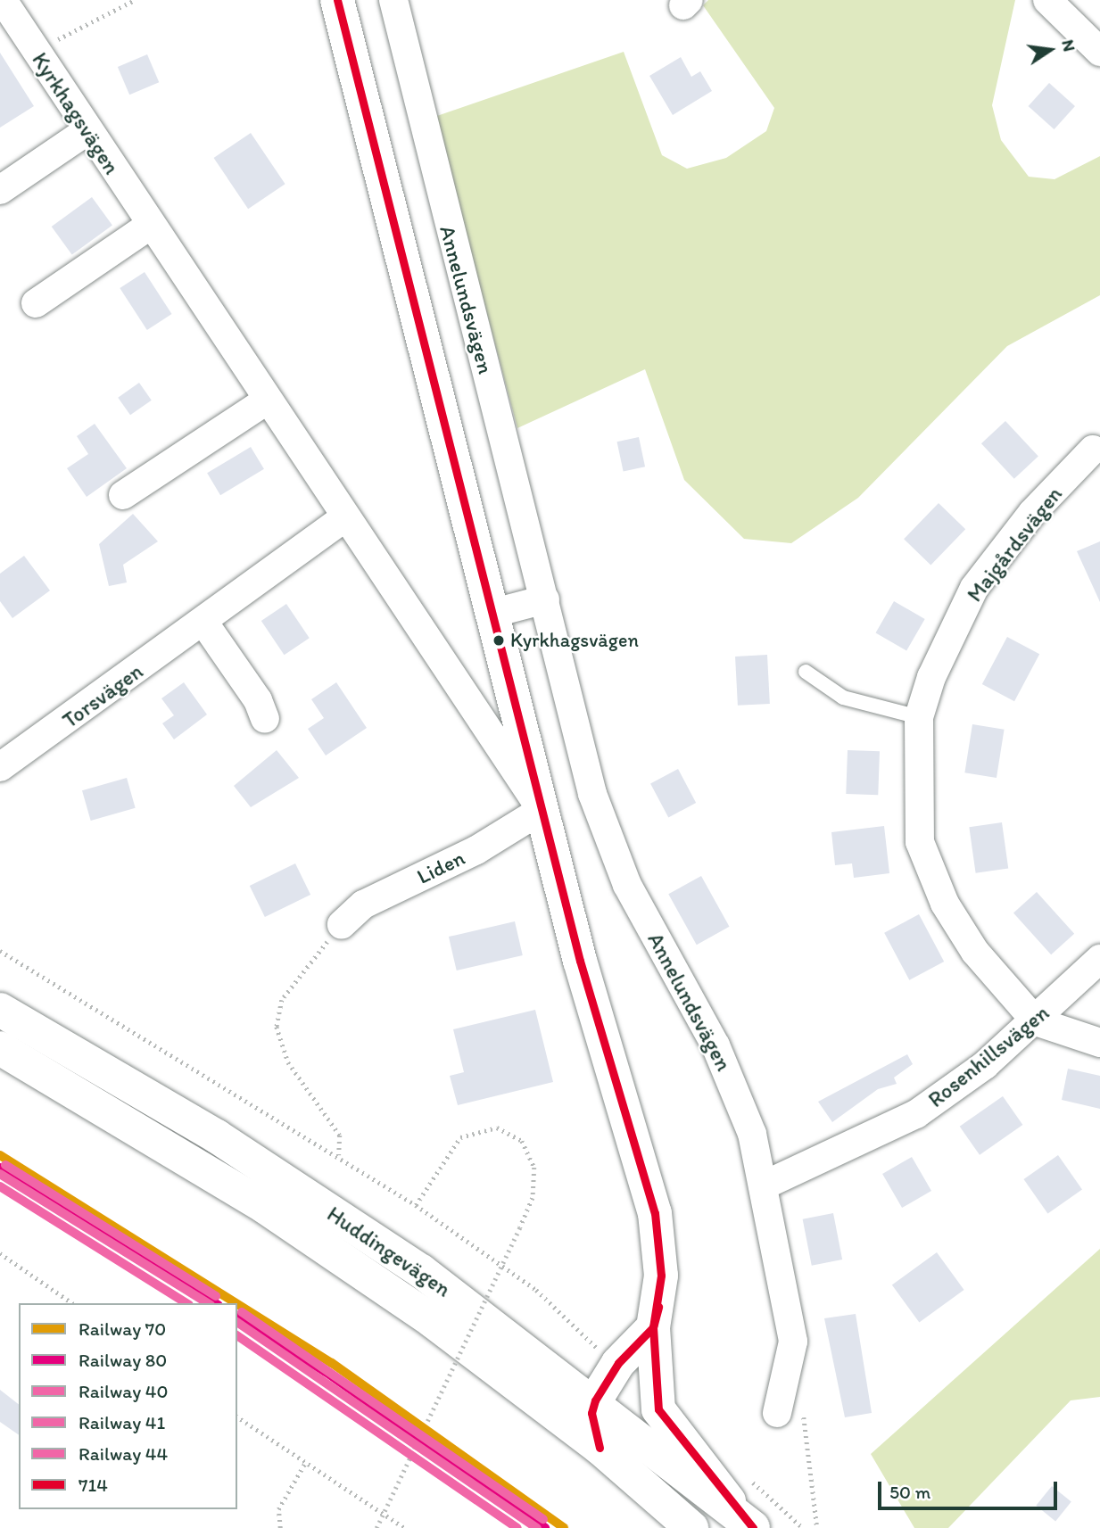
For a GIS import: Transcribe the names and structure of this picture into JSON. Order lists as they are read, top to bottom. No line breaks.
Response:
{"streets":{"main road":["Huddingevägen"],"street":["Kyrkhagsvägen","Annelundsvägen","Majgårdsvägen","Torsvägen","Liden","Rosenhillsvägen"]},"crossings":[["Kyrkhagsvägen","Torsvägen"],["Kyrkhagsvägen","Liden"],["Annelundsvägen","Rosenhillsvägen"],["Majgårdsvägen","Rosenhillsvägen"]],"places":["Kyrkhagsvägen"],"lines":["transit line 714","rail line 70","rail line 44","rail line 80","rail line 40","rail line 41"],"legend":["Railway 70","Railway 80","Railway 40","Railway 41","Railway 44","714"],"scale_bar":"50 m","north":"right"}
